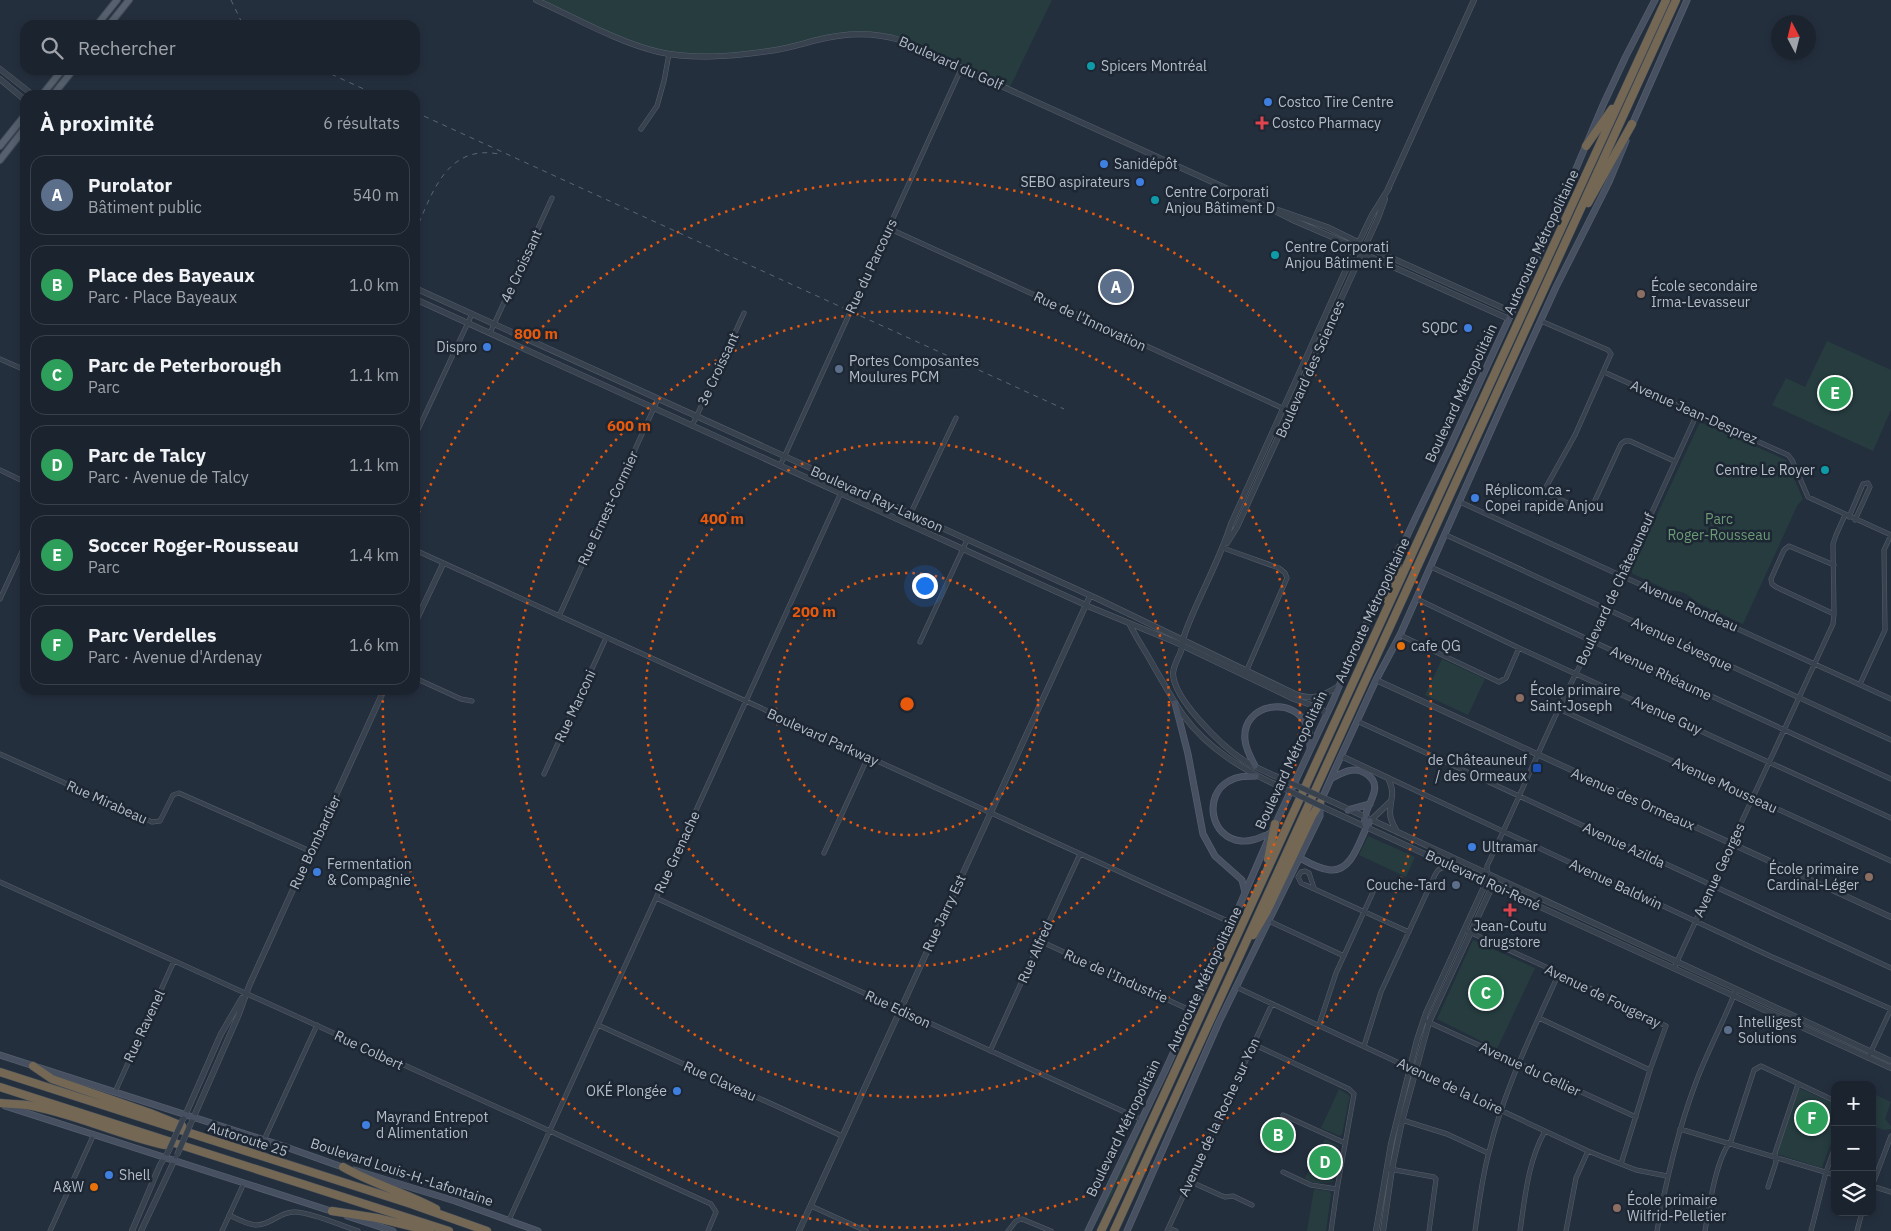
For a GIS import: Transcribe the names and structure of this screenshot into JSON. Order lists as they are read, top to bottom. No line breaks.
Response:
{"streets":{"highway":["Autoroute Métropolitaine","Autoroute 25"],"main road":["Boulevard Métropolitain","Boulevard Louis-H.-Lafontaine"],"street":["Boulevard du Golf","4e Croissant","Rue du Parcours","Rue de l'Innovation","3e Croissant","Boulevard des Sciences","Avenue Jean-Desprez","Boulevard Ray-Lawson","Rue Ernest-Cormier","Boulevard de Châteauneuf","Avenue Rondeau","Avenue Lévesque","Avenue Rhéaume","Rue Marconi","Avenue Guy","Boulevard Parkway","Avenue Mousseau","Avenue des Ormeaux","Rue Mirabeau","Rue Bombardier","Avenue Azilda","Rue Grenache","Avenue Georges","Boulevard Roi-René","Avenue Baldwin","Rue Jarry Est","Rue Alfred","Rue de l'Industrie","Avenue de Fougeray","Rue Edison","Rue Ravenel","Rue Colbert","Avenue du Cellier","Rue Claveau","Avenue de la Loire","Avenue de la Roche sur Yon"]},"crossings":[["Boulevard du Golf","Rue du Parcours"],["Boulevard du Golf","Boulevard des Sciences"],["Boulevard du Golf","Boulevard Métropolitain"],["4e Croissant","Boulevard Ray-Lawson"],["Rue du Parcours","Rue de l'Innovation"],["Rue du Parcours","Boulevard Ray-Lawson"],["Rue de l'Innovation","Boulevard des Sciences"],["3e Croissant","Boulevard Ray-Lawson"],["Boulevard des Sciences","Boulevard Ray-Lawson"],["Boulevard des Sciences","Boulevard Roi-René"],["Boulevard Métropolitain","Boulevard Ray-Lawson"],["Boulevard Métropolitain","Boulevard Parkway"],["Boulevard Métropolitain","Rue de l'Industrie"],["Boulevard Métropolitain","Rue Edison"],["Avenue Jean-Desprez","Boulevard de Châteauneuf"],["Avenue Jean-Desprez","Avenue Georges"],["Boulevard Ray-Lawson","Rue Ernest-Cormier"],["Boulevard Ray-Lawson","Rue Grenache"],["Boulevard Ray-Lawson","Boulevard Roi-René"],["Boulevard Ray-Lawson","Rue Jarry Est"],["Rue Ernest-Cormier","Boulevard Parkway"],["Boulevard de Châteauneuf","Avenue Rondeau"],["Boulevard de Châteauneuf","Avenue Lévesque"],["Boulevard de Châteauneuf","Avenue Rhéaume"],["Boulevard de Châteauneuf","Avenue Guy"],["Boulevard de Châteauneuf","Avenue Mousseau"],["Boulevard de Châteauneuf","Avenue des Ormeaux"],["Boulevard de Châteauneuf","Avenue Azilda"],["Boulevard de Châteauneuf","Boulevard Roi-René"],["Boulevard de Châteauneuf","Avenue Baldwin"],["Boulevard de Châteauneuf","Avenue de Fougeray"],["Boulevard de Châteauneuf","Avenue du Cellier"],["Boulevard de Châteauneuf","Avenue de la Loire"],["Avenue Rondeau","Avenue Georges"],["Avenue Lévesque","Avenue Georges"],["Avenue Rhéaume","Avenue Georges"],["Rue Marconi","Boulevard Parkway"],["Avenue Guy","Avenue Georges"],["Boulevard Parkway","Rue Grenache"],["Boulevard Parkway","Rue Jarry Est"],["Boulevard Parkway","Rue Alfred"],["Avenue Mousseau","Avenue Georges"],["Avenue des Ormeaux","Avenue Georges"],["Rue Mirabeau","Rue Bombardier"],["Rue Bombardier","Rue Colbert"],["Rue Bombardier","Boulevard Louis-H.-Lafontaine"],["Avenue Azilda","Avenue Georges"],["Rue Grenache","Rue Edison"],["Rue Grenache","Rue Colbert"],["Rue Grenache","Rue Claveau"],["Rue Grenache","Boulevard Louis-H.-Lafontaine"],["Avenue Georges","Boulevard Roi-René"],["Avenue Georges","Avenue Baldwin"],["Rue Jarry Est","Rue Edison"],["Rue Jarry Est","Rue Claveau"],["Rue Alfred","Rue de l'Industrie"],["Rue Alfred","Rue Edison"],["Avenue de Fougeray","Avenue du Cellier"],["Avenue de Fougeray","Avenue de la Loire"],["Rue Ravenel","Rue Colbert"],["Rue Ravenel","Boulevard Louis-H.-Lafontaine"],["Avenue de la Loire","Avenue de la Roche sur Yon"]],"parks":["Parc Roger-Rousseau"],"places":{"other":["Spicers Montréal","Costco Tire Centre","Sanidépôt","SEBO aspirateurs","Centre Corporati Anjou Bâtiment D","Centre Corporati Anjou Bâtiment E","École secondaire Irma-Levasseur","SQDC","Dispro","Portes Composantes Moulures PCM","Centre Le Royer","Réplicom.ca - Copei rapide Anjou","cafe QG","École primaire Saint-Joseph","Ultramar","Fermentation & Compagnie","École primaire Cardinal-Léger","Couche-Tard","Intelligest Solutions","OKÉ Plongée","Mayrand Entrepot d Alimentation","Shell","A&W","École primaire Wilfrid-Pelletier"],"health":["Costco Pharmacy","Jean-Coutu drugstore"],"transit":["de Châteauneuf / des Ormeaux"]},"north":"top","page":{"search":"Rechercher","heading":["À proximité","6 résultats"],"list":[{"mark":"A","name":"Purolator","note":"Bâtiment public","value":"540 m"},{"mark":"B","name":"Place des Bayeaux","note":"Parc · Place Bayeaux","value":"1.0 km"},{"mark":"C","name":"Parc de Peterborough","note":"Parc","value":"1.1 km"},{"mark":"D","name":"Parc de Talcy","note":"Parc · Avenue de Talcy","value":"1.1 km"},{"mark":"E","name":"Soccer Roger-Rousseau","note":"Parc","value":"1.4 km"},{"mark":"F","name":"Parc Verdelles","note":"Parc · Avenue d'Ardenay","value":"1.6 km"}],"pins":["A","E","C","F","B","D"],"map_buttons":["+","−"]},"rings":["800 m","600 m","400 m","200 m"]}
